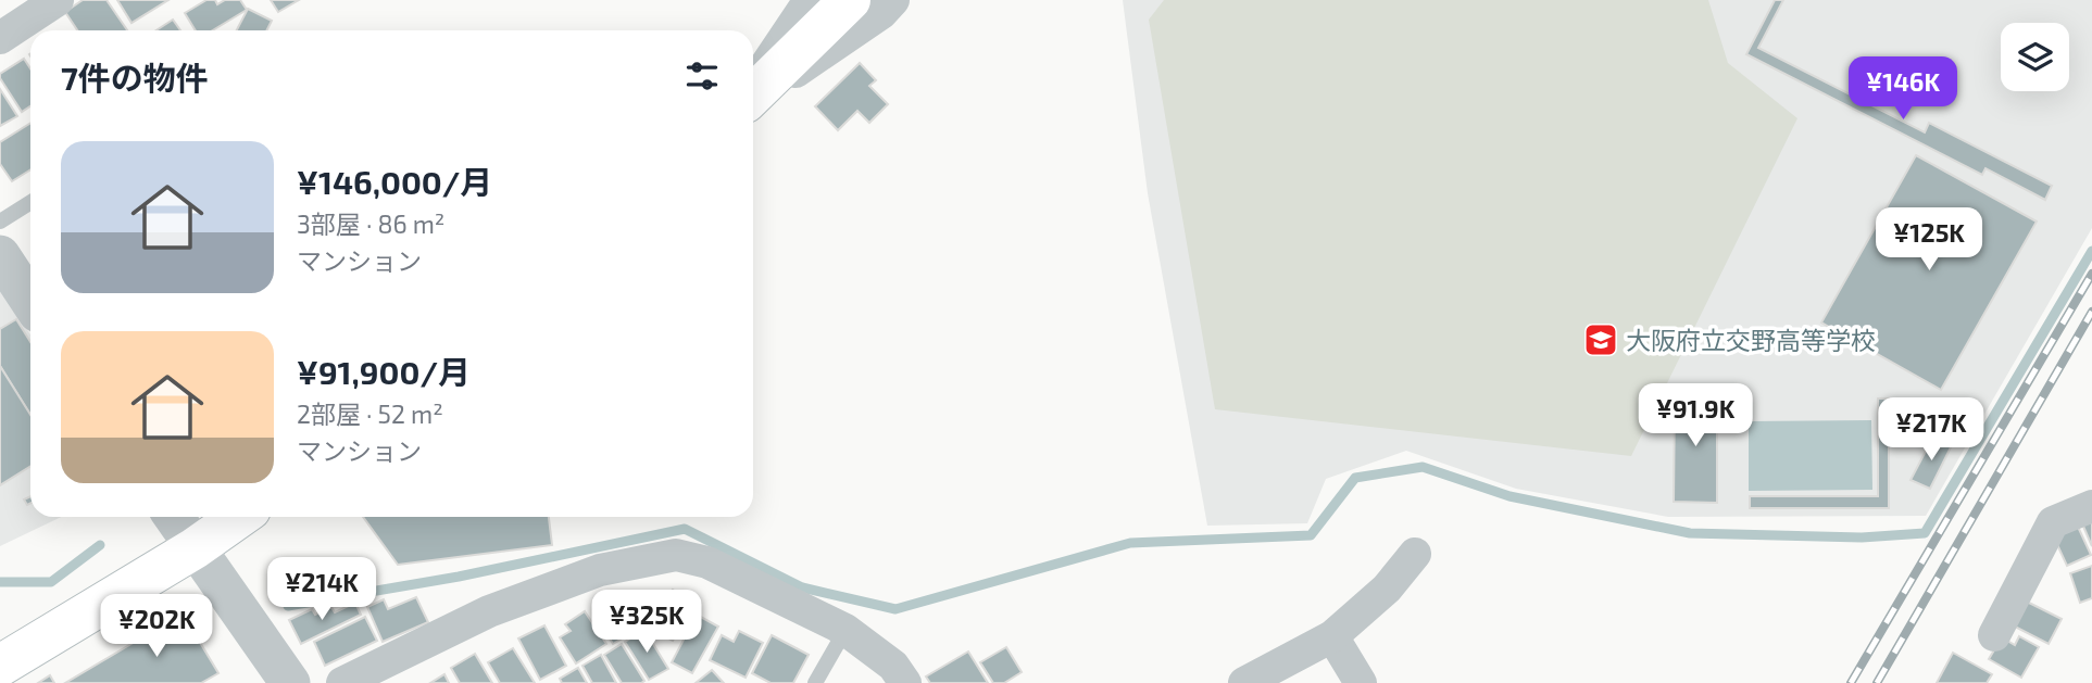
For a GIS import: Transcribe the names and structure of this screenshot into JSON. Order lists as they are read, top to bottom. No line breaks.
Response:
{"places":{"school or university":["大阪府立交野高等学校"]},"page":{"heading":"7件の物件","price":["¥146K","¥125K","¥91.9K","¥217K","¥214K","¥325K","¥202K"],"list":[{"name":"¥146,000/月","note":"3部屋 · 86 m² · マンション"},{"name":"¥91,900/月","note":"2部屋 · 52 m² · マンション"}]}}
